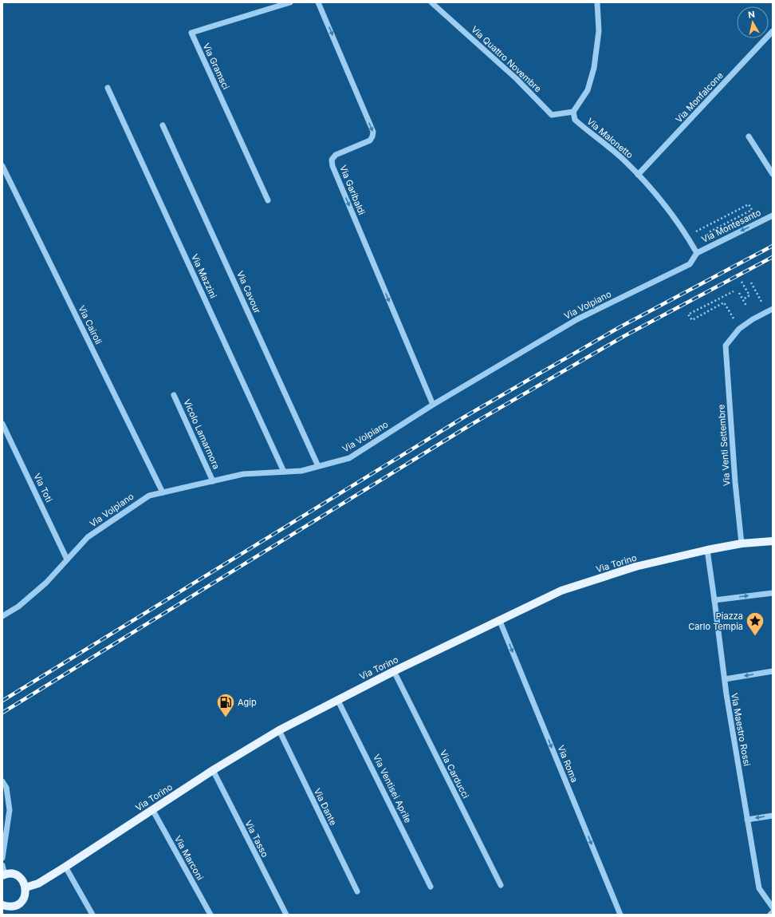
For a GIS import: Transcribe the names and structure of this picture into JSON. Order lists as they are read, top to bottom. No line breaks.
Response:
{"streets":{"main road":["Via Torino"],"street":["Via Quattro Novembre","Via Gramsci","Via Monfalcone","Via Malonetto","Via Garibaldi","Via Montesanto","Via Mazzini","Via Cavour","Via Volpiano","Via Cairoli","Vicolo Lamarmora","Via Venti Settembre","Via Toti","Via Maestro Rossi","Via Roma","Via Carducci","Via Ventisei Aprile","Via Dante","Via Tasso","Via Marconi"]},"crossings":[["Via Quattro Novembre","Via Malonetto"],["Via Monfalcone","Via Malonetto"],["Via Malonetto","Via Montesanto"],["Via Malonetto","Via Volpiano"],["Via Garibaldi","Via Volpiano"],["Via Montesanto","Via Volpiano"],["Via Mazzini","Via Volpiano"],["Via Cavour","Via Volpiano"],["Via Volpiano","Via Cairoli"],["Via Volpiano","Vicolo Lamarmora"],["Via Volpiano","Via Toti"],["Via Venti Settembre","Via Torino"],["Via Torino","Via Maestro Rossi"],["Via Torino","Via Roma"],["Via Torino","Via Carducci"],["Via Torino","Via Ventisei Aprile"],["Via Torino","Via Dante"],["Via Torino","Via Tasso"],["Via Torino","Via Marconi"]],"one_way":["Via Garibaldi","Via Montesanto","Via Roma"],"places":{"place":["Piazza Carlo Tempia"],"fuel station":["Agip"]},"north":"top"}
